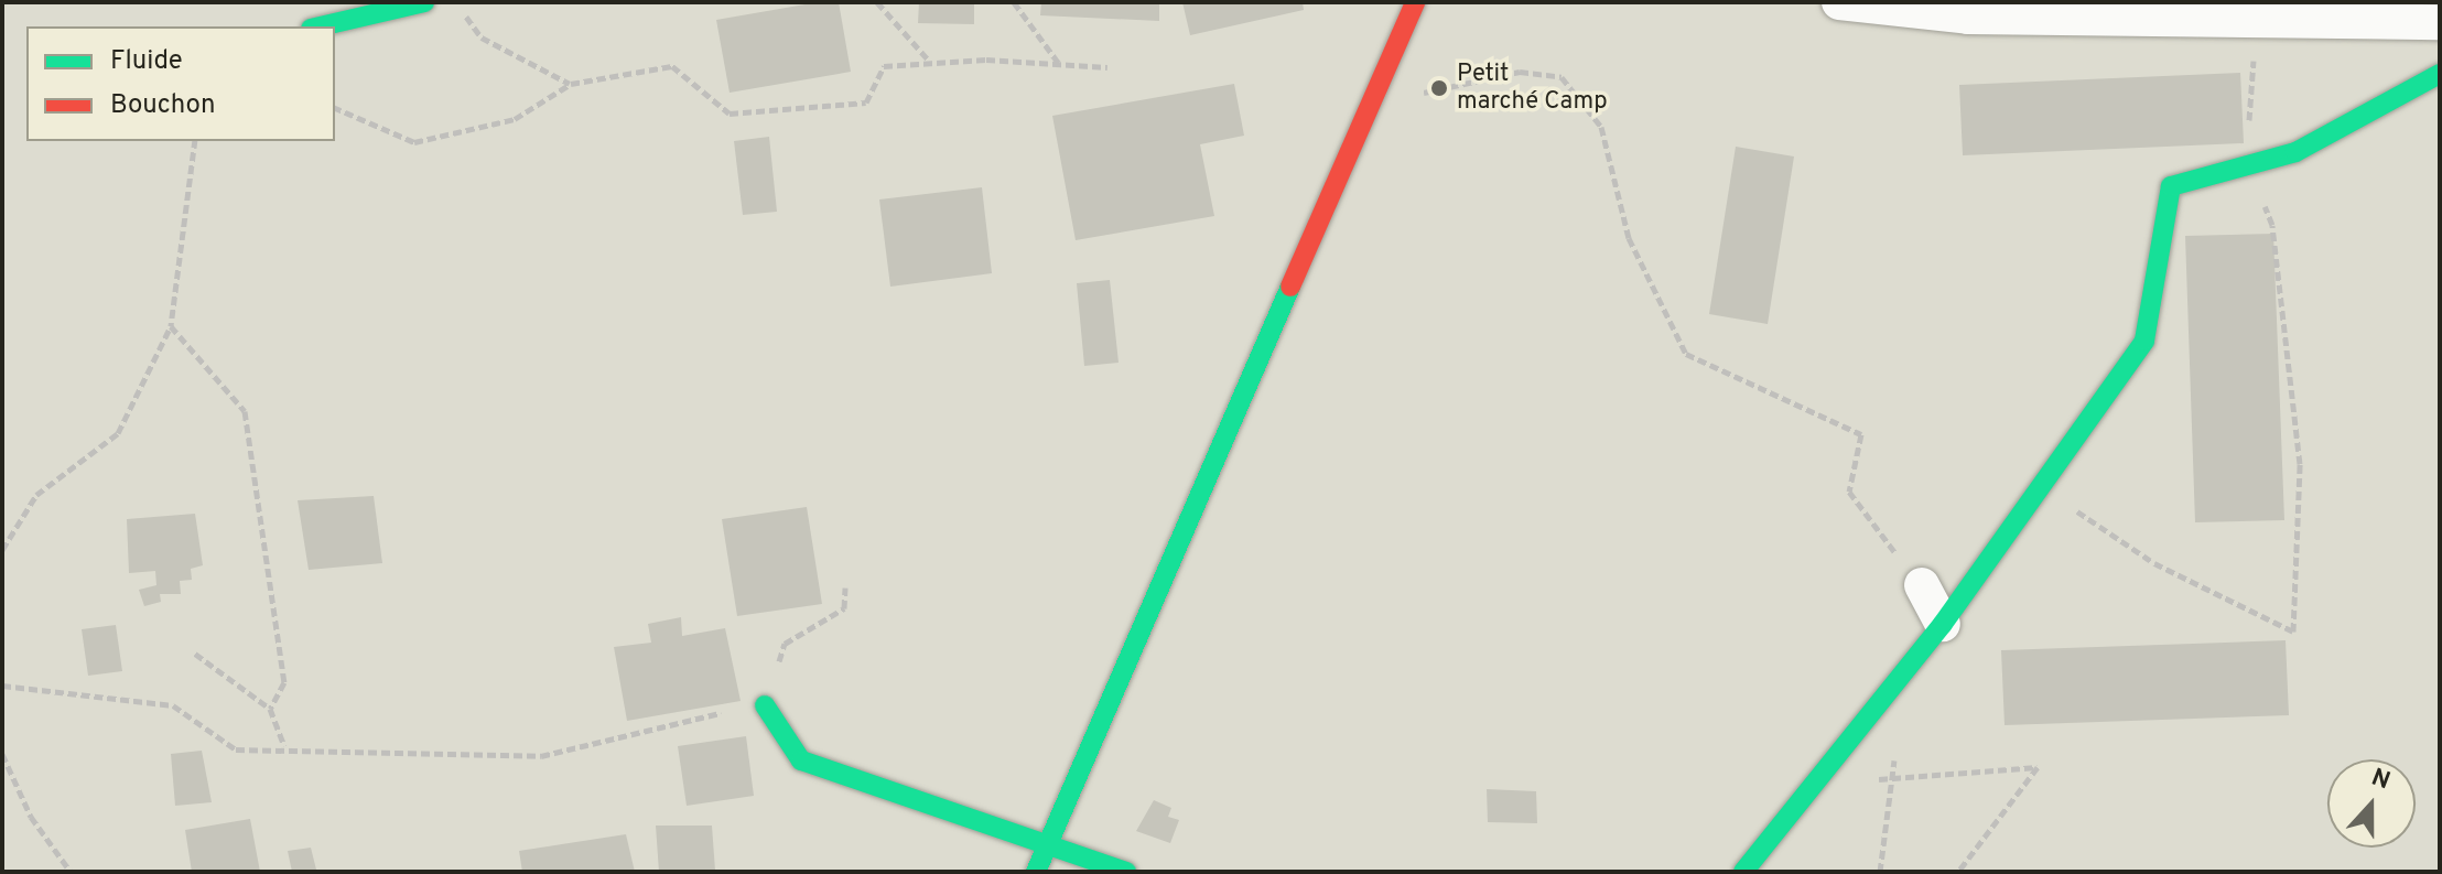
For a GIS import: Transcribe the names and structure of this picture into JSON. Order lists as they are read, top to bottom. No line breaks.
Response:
{"places":["Petit marché Camp"],"legend":["Fluide","Bouchon"],"north":"top"}
